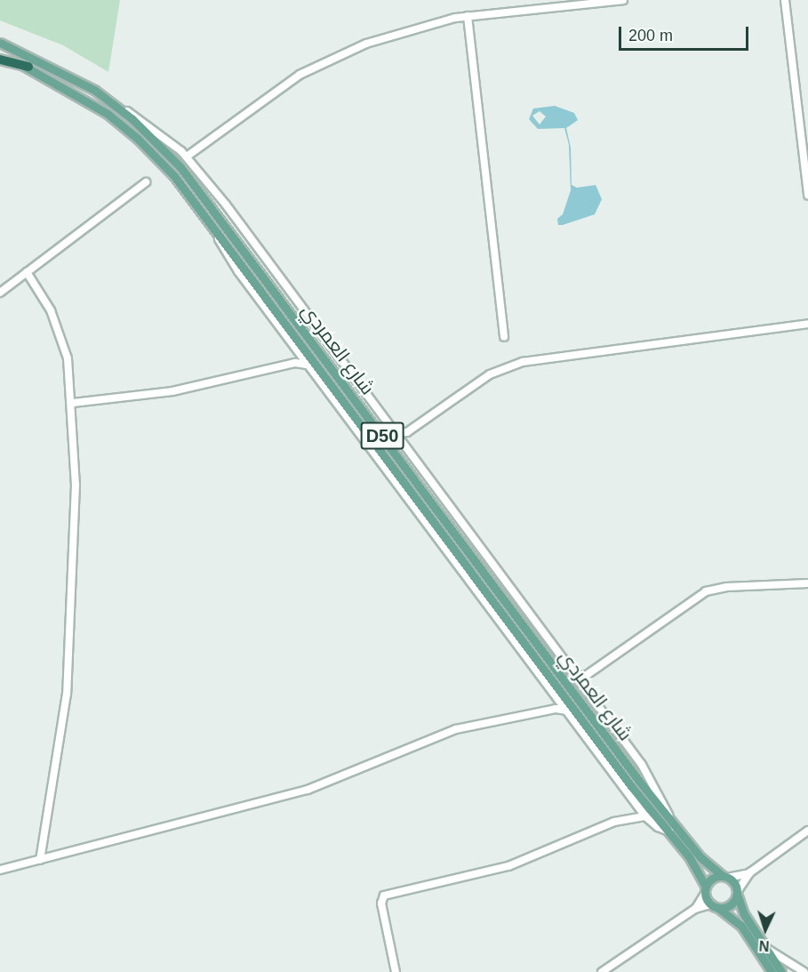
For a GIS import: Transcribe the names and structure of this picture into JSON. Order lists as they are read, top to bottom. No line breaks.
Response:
{"streets":{"main road":["شارع العمردي","D50"]},"scale_bar":"200 m","north":"bottom"}
